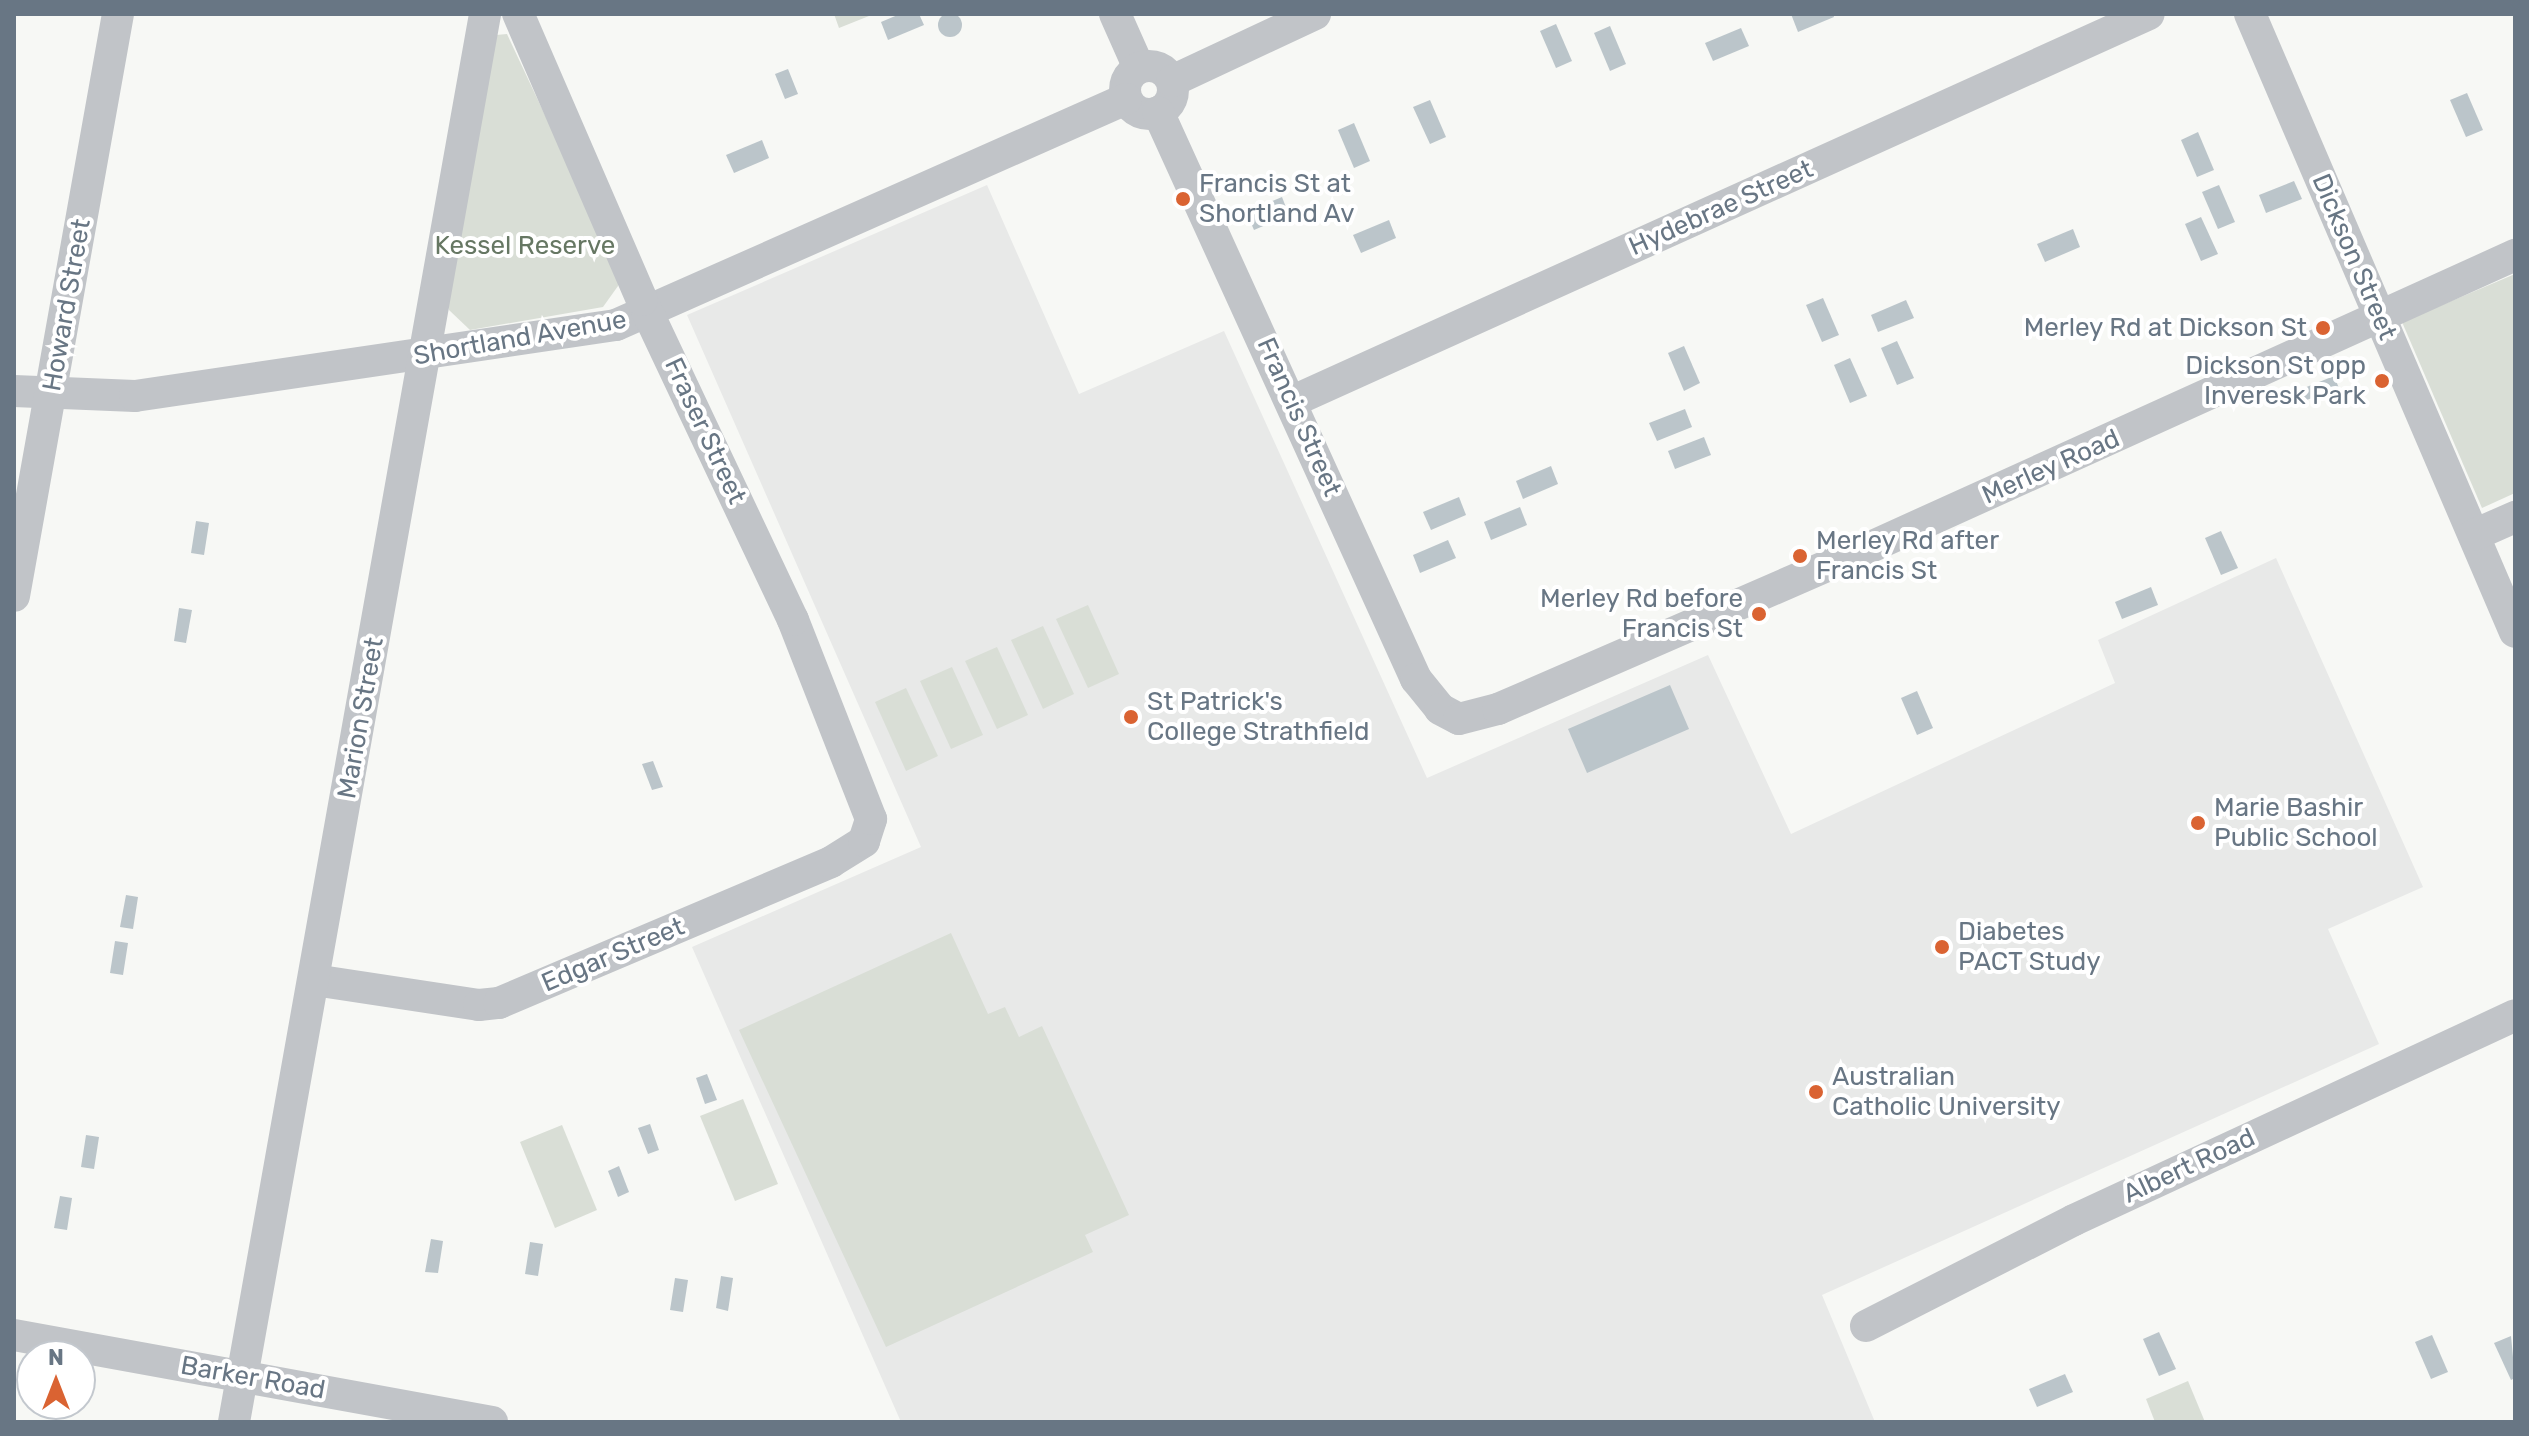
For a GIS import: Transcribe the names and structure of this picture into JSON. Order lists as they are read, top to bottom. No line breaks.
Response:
{"streets":{"street":["Hydebrae Street","Dickson Street","Howard Street","Shortland Avenue","Francis Street","Fraser Street","Merley Road","Marion Street","Edgar Street","Albert Road","Barker Road"]},"crossings":[["Hydebrae Street","Francis Street"],["Dickson Street","Merley Road"],["Howard Street","Shortland Avenue"],["Shortland Avenue","Francis Street"],["Shortland Avenue","Fraser Street"],["Shortland Avenue","Marion Street"],["Francis Street","Merley Road"],["Fraser Street","Edgar Street"],["Marion Street","Edgar Street"],["Marion Street","Barker Road"]],"parks":["Kessel Reserve"],"places":["Francis St at Shortland Av","Merley Rd at Dickson St","Dickson St opp Inveresk Park","Merley Rd after Francis St","Merley Rd before Francis St","St Patrick's College Strathfield","Marie Bashir Public School","Diabetes PACT Study","Australian Catholic University"],"north":"top"}
